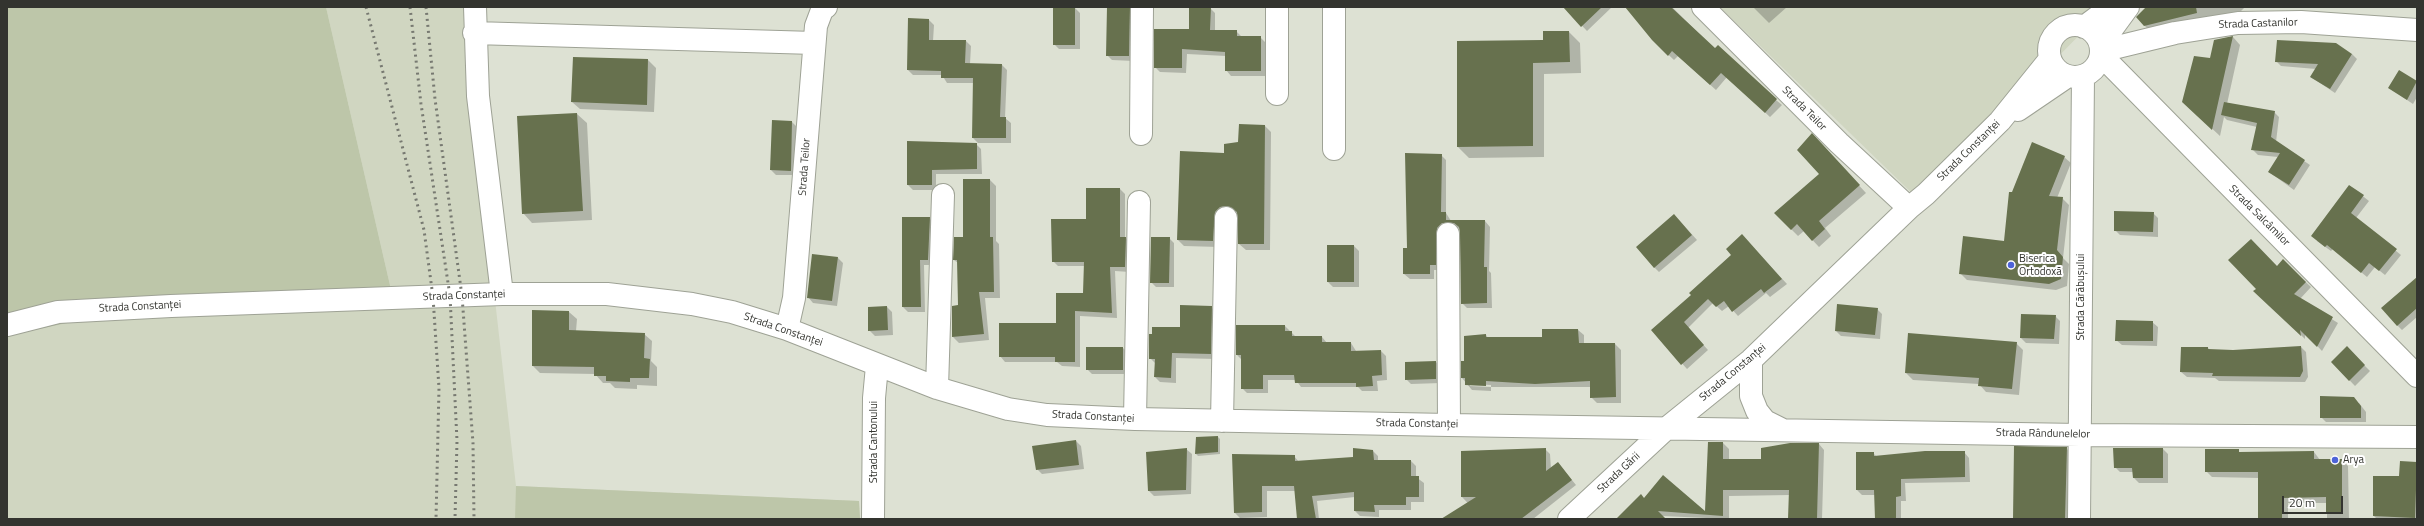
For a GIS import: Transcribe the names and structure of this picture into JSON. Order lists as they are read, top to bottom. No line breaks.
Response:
{"streets":{"street":["Strada Castanilor","Strada Teilor","Strada Constanței","Strada Salcâmilor","Strada Cărăbușului","Strada Rândunelelor","Strada Cantonului","Strada Gării"]},"crossings":[["Strada Castanilor","Strada Constanței"],["Strada Castanilor","Strada Salcâmilor"],["Strada Castanilor","Strada Cărăbușului"],["Strada Teilor","Strada Constanței"],["Strada Constanței","Strada Salcâmilor"],["Strada Constanței","Strada Cărăbușului"],["Strada Constanței","Strada Rândunelelor"],["Strada Constanței","Strada Cantonului"],["Strada Constanței","Strada Gării"],["Strada Salcâmilor","Strada Cărăbușului"],["Strada Cărăbușului","Strada Rândunelelor"],["Strada Rândunelelor","Strada Gării"]],"places":["Biserica Ortodoxă","Arya"],"scale_bar":"20 m"}
